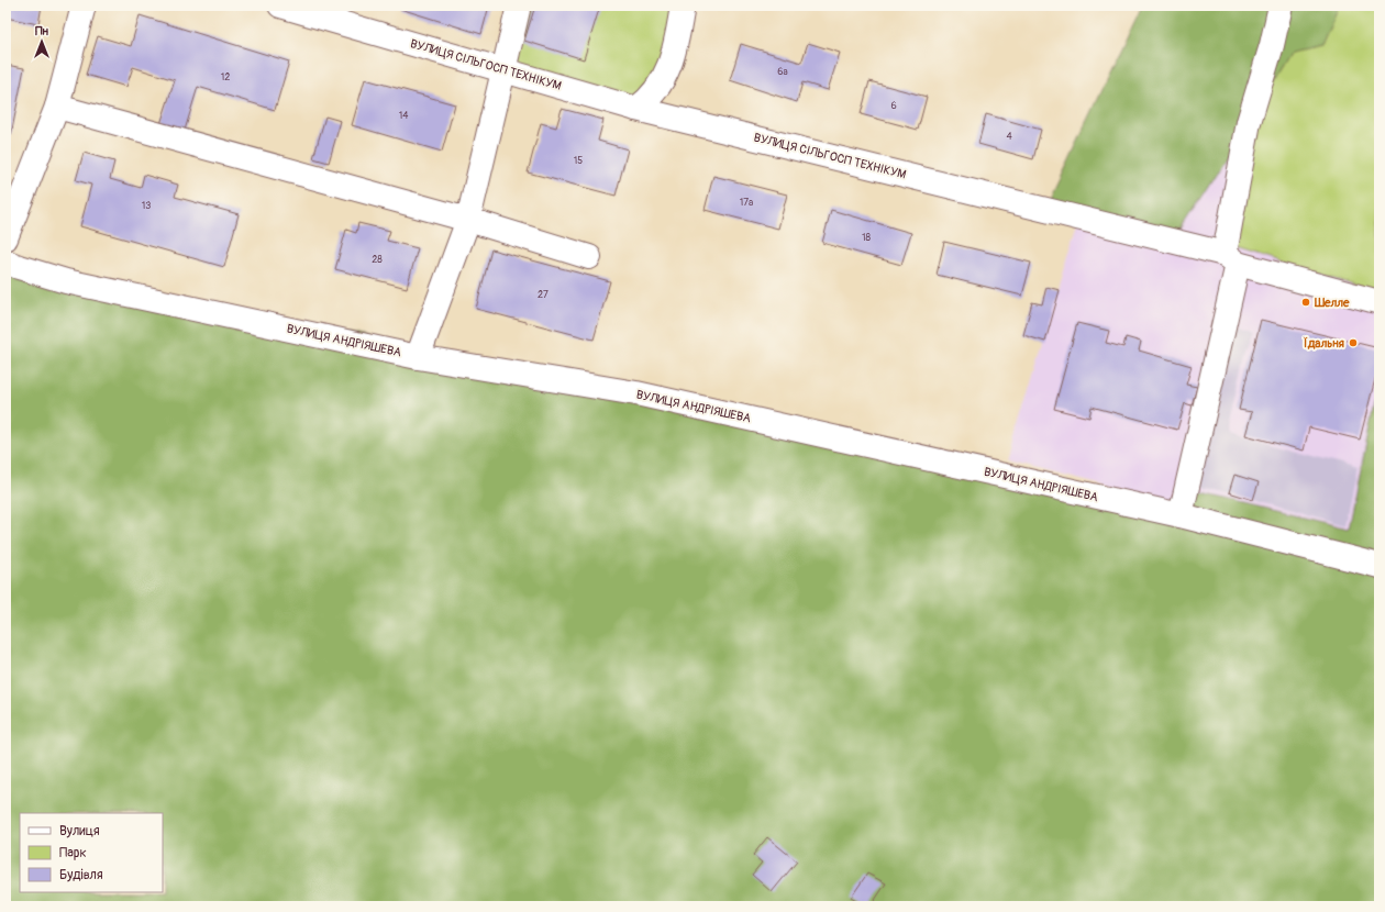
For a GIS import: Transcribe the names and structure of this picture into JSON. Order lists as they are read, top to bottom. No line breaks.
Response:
{"streets":{"street":["ВУЛИЦЯ СІЛЬГОСП ТЕХНІКУМ","ВУЛИЦЯ АНДРІЯШЕВА"]},"places":["Шелле","Їдальня"],"house_numbers":["6а","12","6","14","4","15","17а","13","18","28","27"],"legend":["Вулиця","Парк","Будівля"],"north":"top"}
